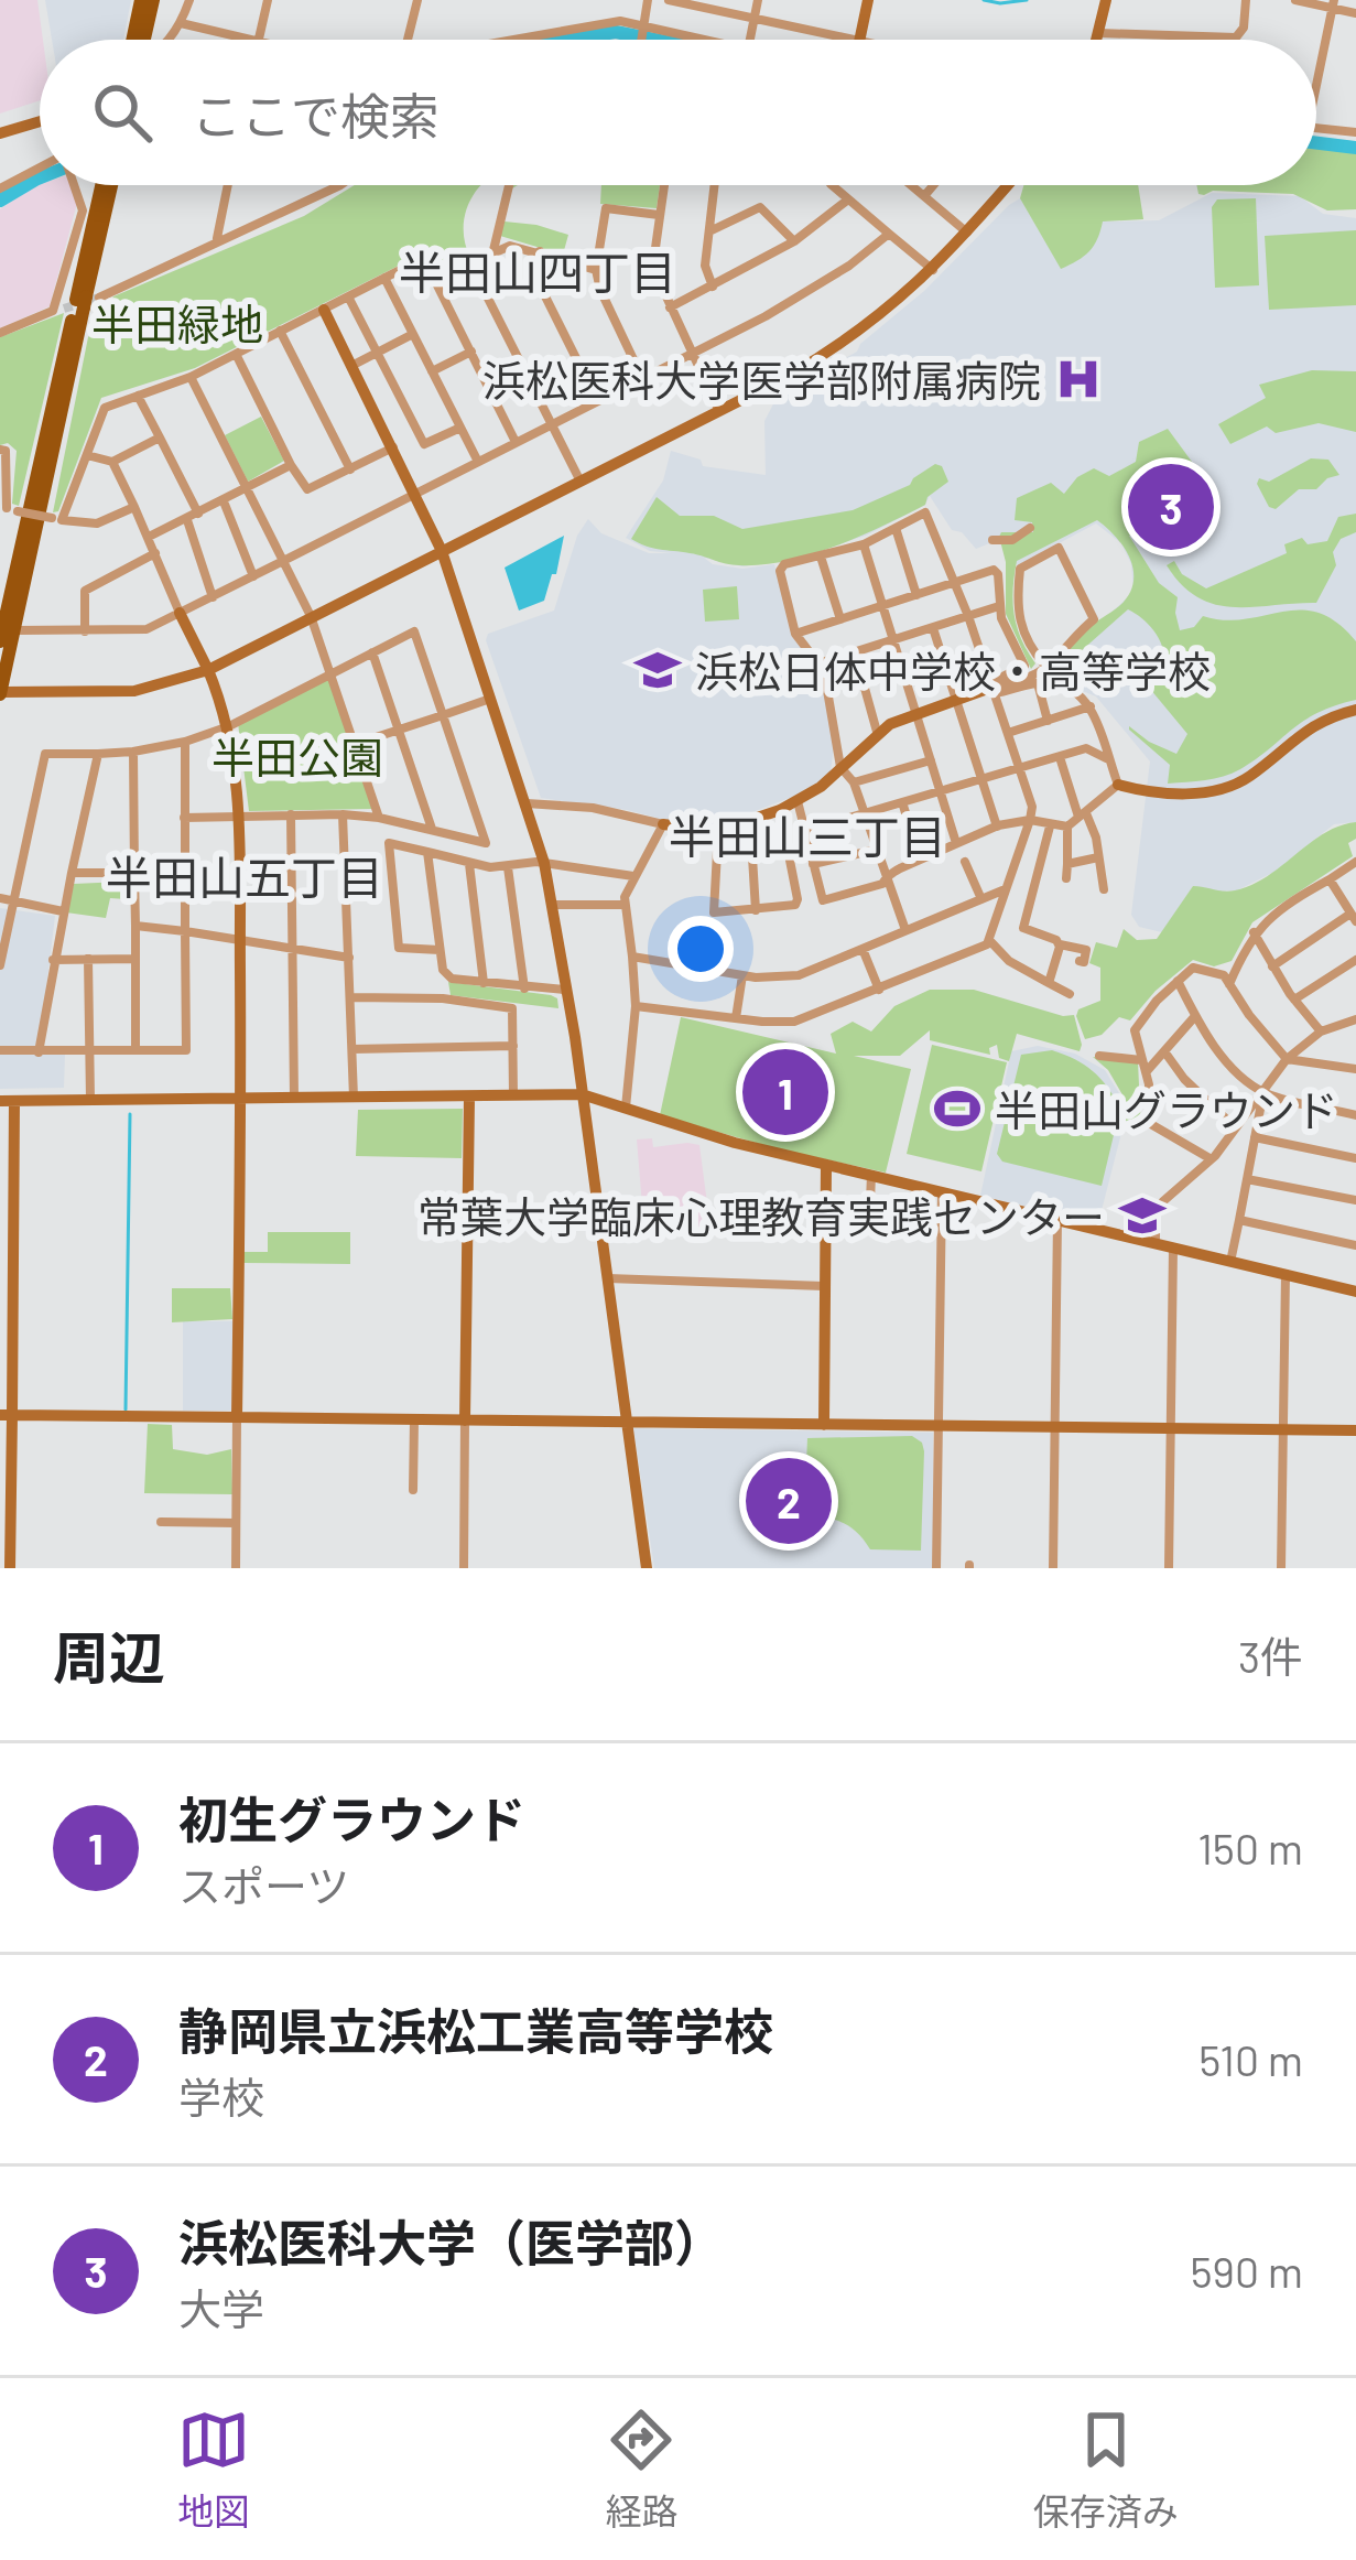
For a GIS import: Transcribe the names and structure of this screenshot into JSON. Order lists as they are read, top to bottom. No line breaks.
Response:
{"districts":["半田山四丁目","半田山三丁目","半田山五丁目"],"parks":["半田緑地","半田公園"],"places":{"hospital":["浜松医科大学医学部附属病院"],"school or university":["浜松日体中学校・高等学校","常葉大学臨床心理教育実践センター"],"sports":["半田山グラウンド"]},"page":{"search":"ここで検索","pins":["3","1","2"],"heading":["周辺","3件"],"list":[{"mark":"1","name":"初生グラウンド","note":"スポーツ","value":"150 m"},{"mark":"2","name":"静岡県立浜松工業高等学校","note":"学校","value":"510 m"},{"mark":"3","name":"浜松医科大学（医学部）","note":"大学","value":"590 m"}],"nav":["地図","経路","保存済み"]}}
